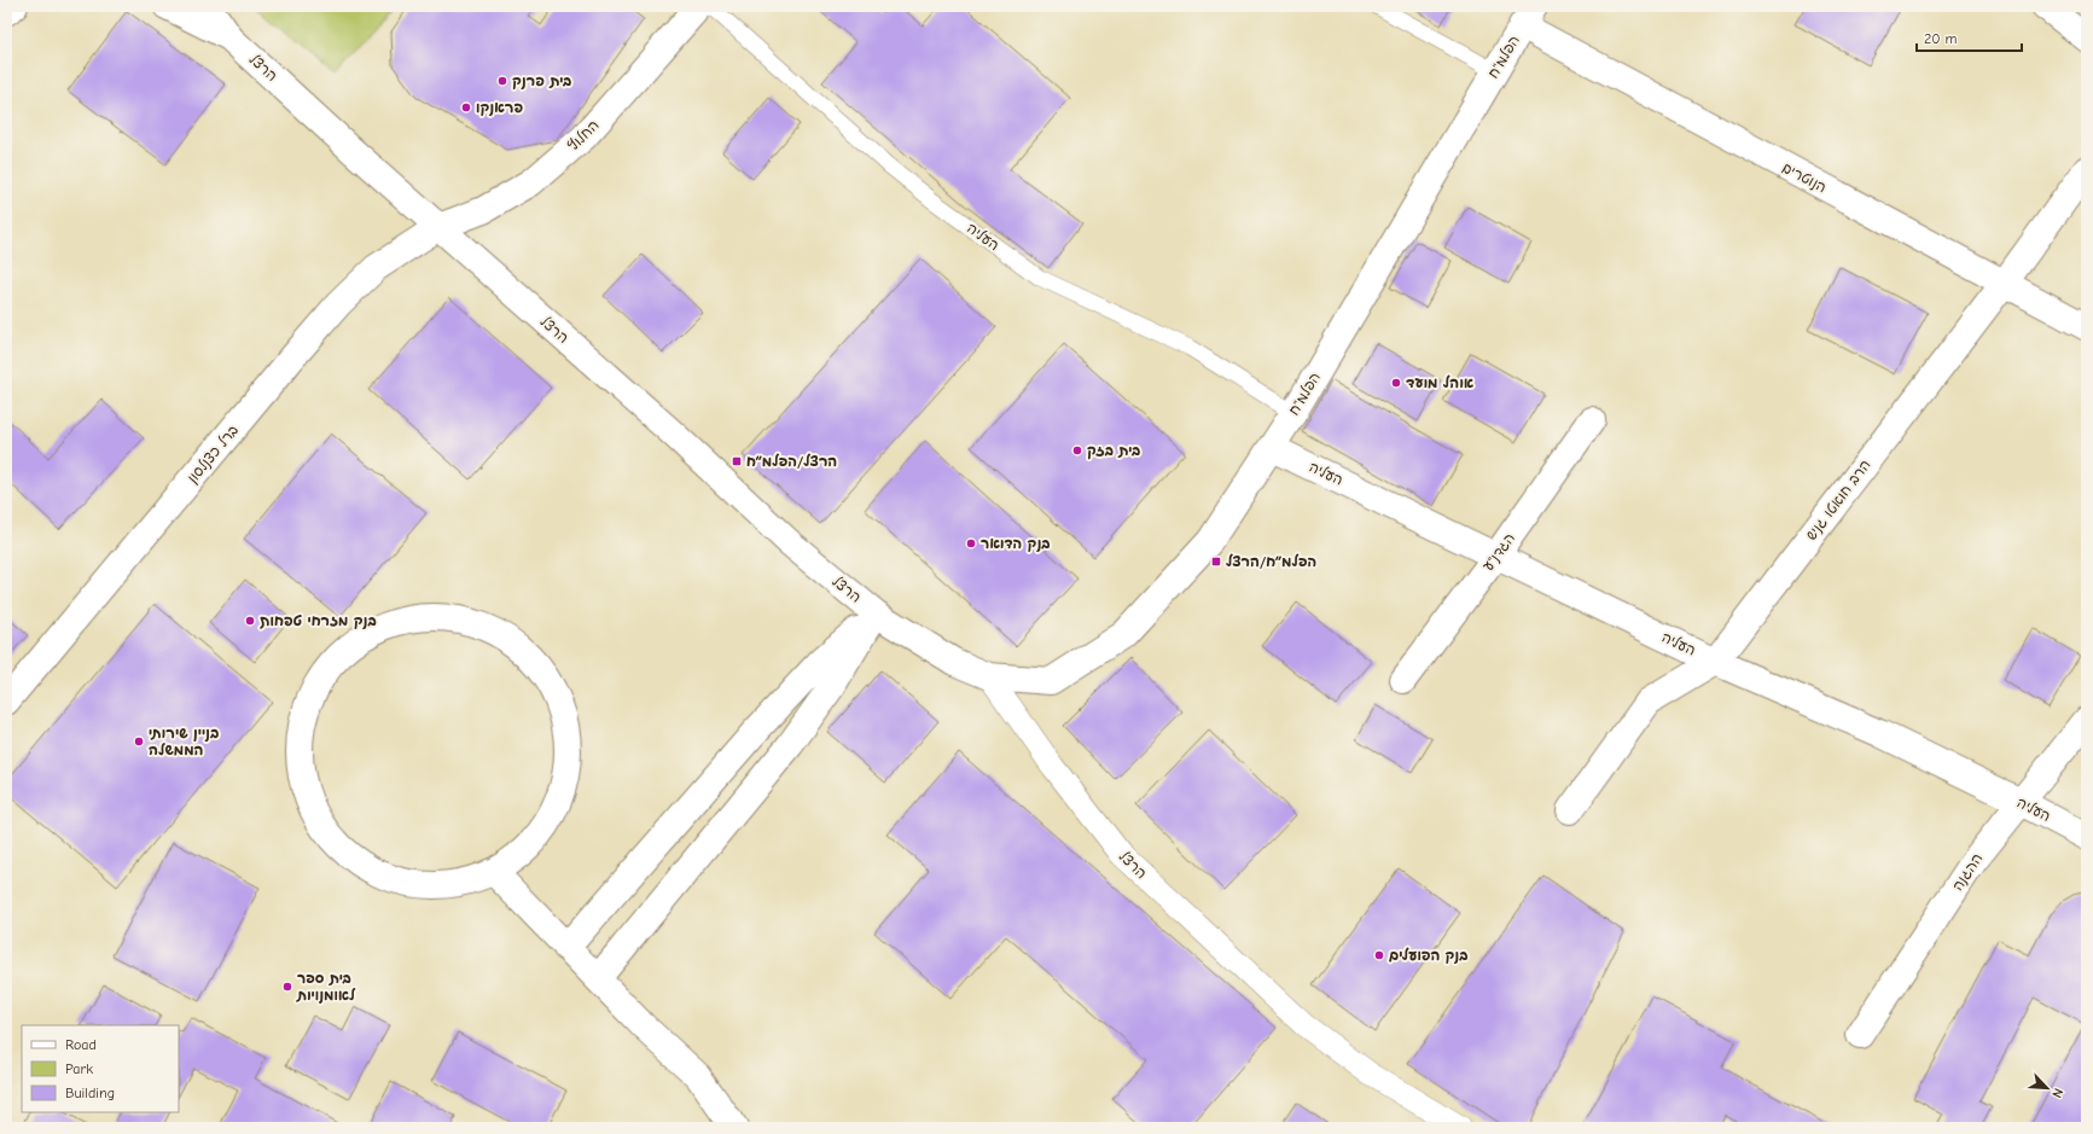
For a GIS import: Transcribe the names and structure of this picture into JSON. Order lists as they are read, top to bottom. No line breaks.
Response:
{"streets":{"street":["הפלמ\"ח","הרצל","החלוץ","הנוטרים","העליה","ברל כצנלסון","הרב חואטו גניש","הגדנ\"ע","ההגנה"]},"crossings":[["הפלמ\"ח","הרצל"],["הפלמ\"ח","הנוטרים"],["הפלמ\"ח","העליה"],["הרצל","החלוץ"],["הרצל","ברל כצנלסון"],["החלוץ","ברל כצנלסון"],["הנוטרים","הרב חואטו גניש"],["העליה","הרב חואטו גניש"],["העליה","הגדנ\"ע"],["העליה","ההגנה"]],"places":{"other":["בית פרנק","פראנקו","אוהל מועד","בית בזק","בנק הדואר","בנק מזרחי טפחות","בניין שירותי הממשלה","בנק הפועלים","בית ספר לאומנויות"],"transit":["הרצל/הפלמ״ח","הפלמ״ח/הרצל"]},"legend":["Road","Park","Building"],"scale_bar":"20 m","north":"bottom right"}
